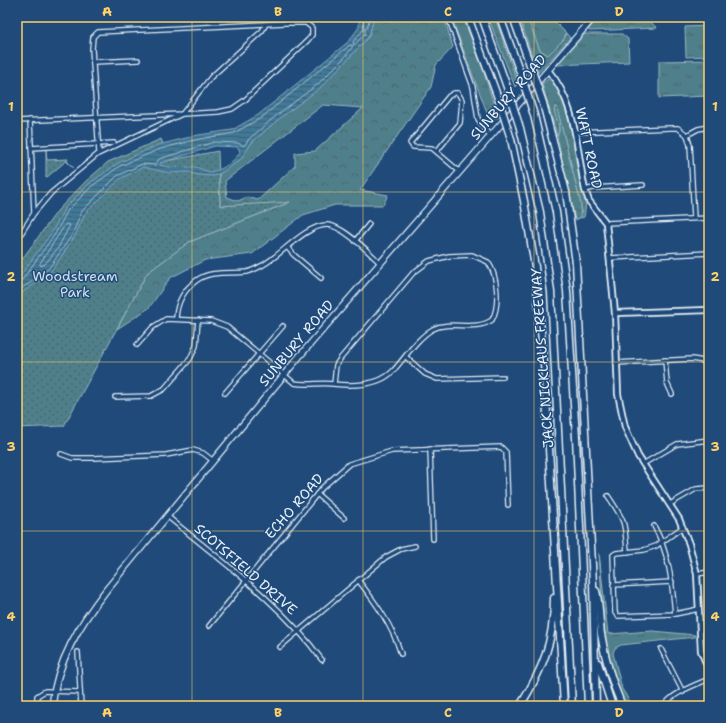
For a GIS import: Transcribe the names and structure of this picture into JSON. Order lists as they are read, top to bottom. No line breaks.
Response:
{"streets":{"highway":["JACK NICKLAUS FREEWAY"],"main road":["SUNBURY ROAD"],"street":["WATT ROAD","ECHO ROAD","SCOTSFIELD DRIVE"]},"crossings":[["SUNBURY ROAD","WATT ROAD"],["SUNBURY ROAD","SCOTSFIELD DRIVE"],["ECHO ROAD","SCOTSFIELD DRIVE"]],"parks":["Woodstream Park"],"grid":{"columns":["A","B","C","D"],"rows":["1","2","3","4"]}}
